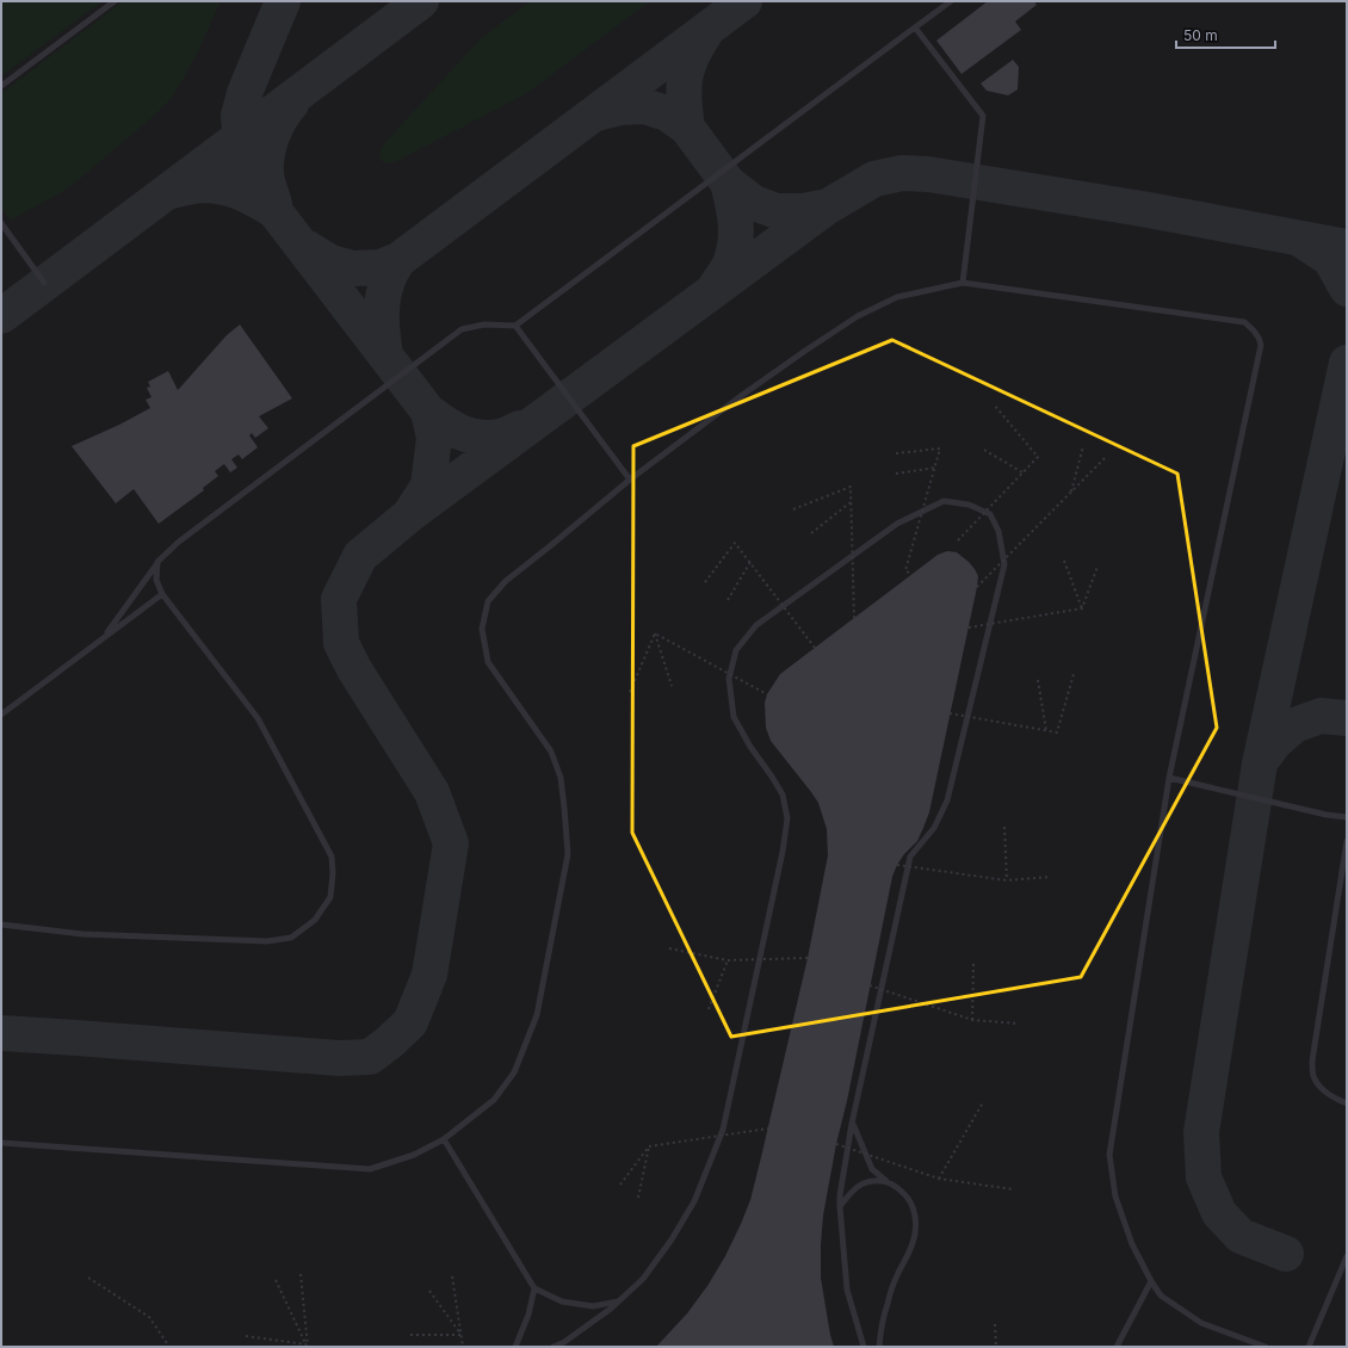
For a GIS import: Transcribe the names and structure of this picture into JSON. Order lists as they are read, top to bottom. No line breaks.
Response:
{"scale_bar":"50 m"}
